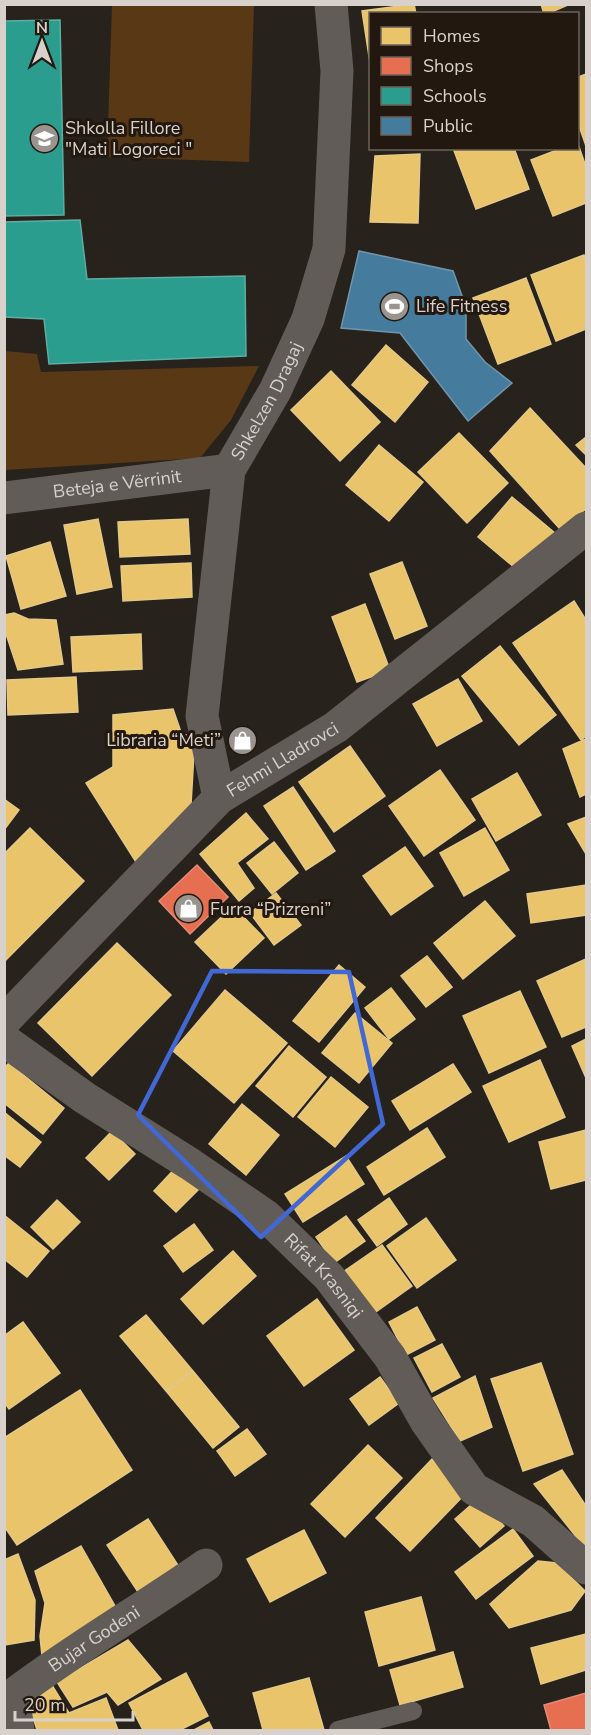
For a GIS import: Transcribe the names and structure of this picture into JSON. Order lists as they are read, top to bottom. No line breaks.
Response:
{"streets":{"street":["Shkelzen Dragaj","Beteja e Vërrinit","Fehmi Lladrovci","Rifat Krasniqi","Bujar Godeni"]},"crossings":[["Shkelzen Dragaj","Beteja e Vërrinit"],["Shkelzen Dragaj","Fehmi Lladrovci"]],"places":{"school or university":["Shkolla Fillore \"Mati Logoreci \""],"sports":["Life Fitness"],"shop":["Libraria “Meti”","Furra “Prizreni”"]},"legend":["Homes","Shops","Schools","Public"],"scale_bar":"20 m","north":"top"}
